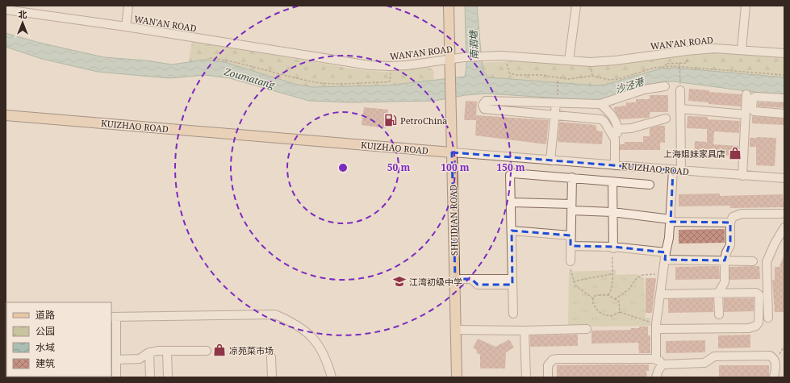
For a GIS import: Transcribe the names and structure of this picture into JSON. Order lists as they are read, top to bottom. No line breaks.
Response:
{"streets":{"main road":["KUIZHAO ROAD","SHUIDIAN ROAD"],"street":["WAN'AN ROAD"]},"crossings":[["WAN'AN ROAD","SHUIDIAN ROAD"],["KUIZHAO ROAD","SHUIDIAN ROAD"]],"water":["南泗塘","Zoumatang","沙泾港"],"places":{"fuel station":["PetroChina"],"shop":["上海姐妹家具店","凉苑菜市场"],"school or university":["江湾初级中学"]},"legend":["道路","公园","水域","建筑"],"north":"top","rings":["50 m","100 m","150 m"]}
